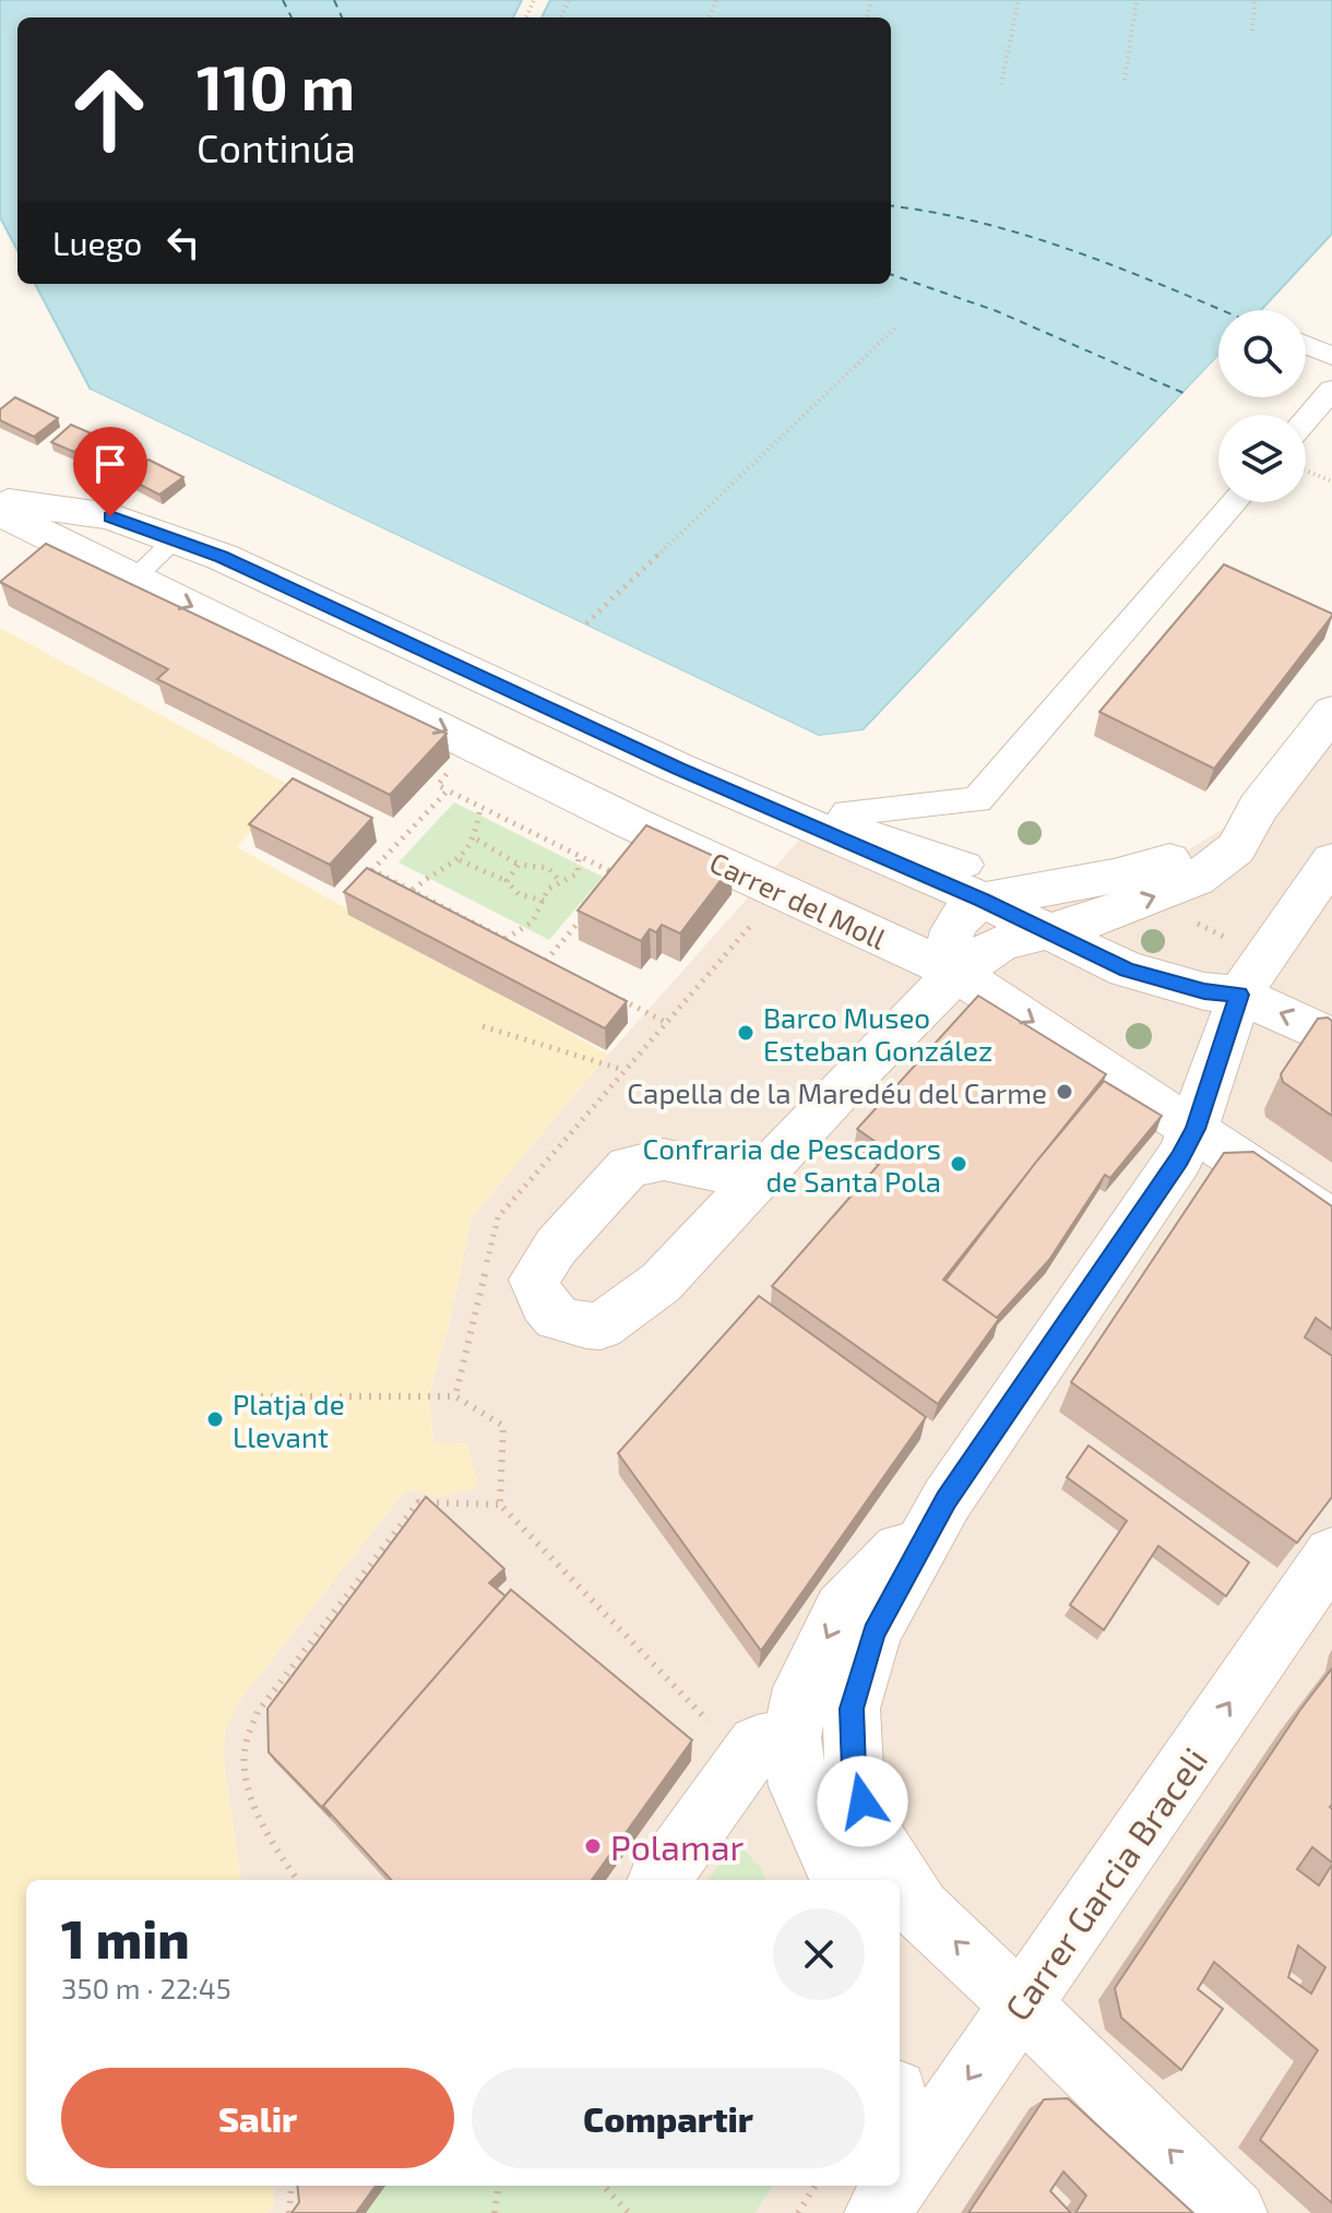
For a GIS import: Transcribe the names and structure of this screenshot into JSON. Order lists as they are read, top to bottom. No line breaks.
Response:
{"streets":{"street":["Carrer del Moll","Carrer Garcia Braceli"]},"places":["Barco Museo Esteban González","Capella de la Maredéu del Carme","Confraria de Pescadors de Santa Pola","Platja de Llevant","Polamar"],"page":{"turn":["110 m","Continúa"],"then":"Luego","heading":["1 min","350 m · 22:45"],"buttons":["Salir","Compartir"]}}
